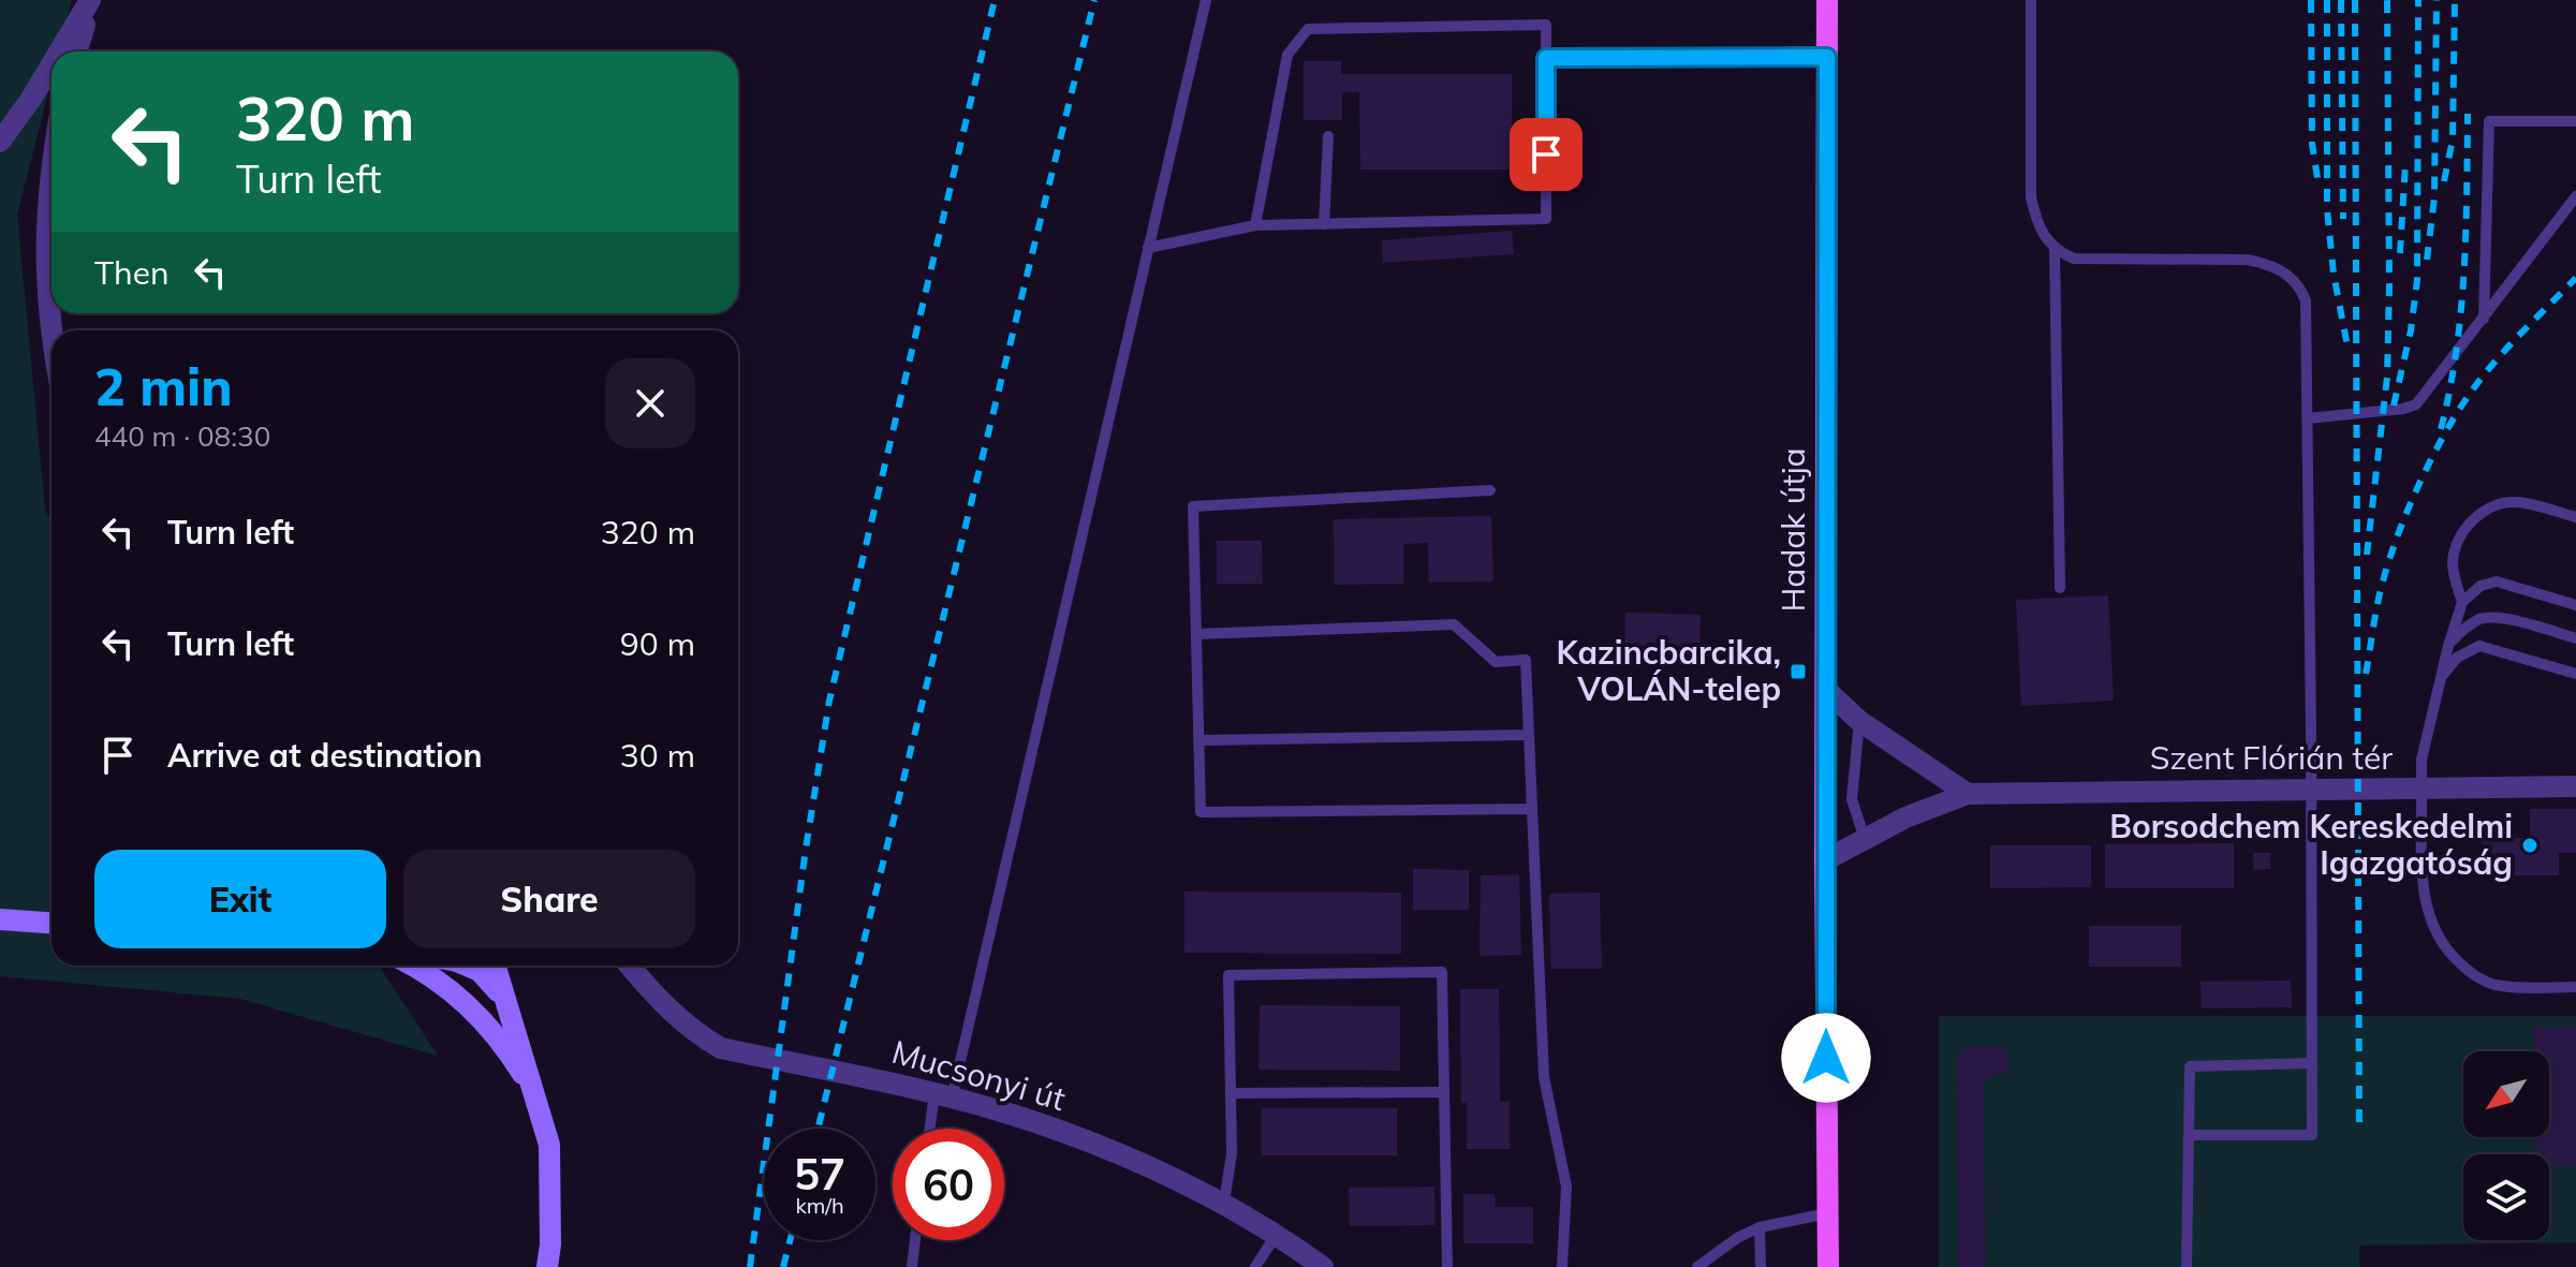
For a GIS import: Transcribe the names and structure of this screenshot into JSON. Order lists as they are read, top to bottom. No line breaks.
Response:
{"streets":{"main road":["Hadak útja"],"street":["Szent Flórián tér","Mucsonyi út"]},"crossings":[["Hadak útja","Szent Flórián tér"]],"places":{"transit":["Kazincbarcika, VOLÁN-telep"],"other":["Borsodchem Kereskedelmi Igazgatóság"]},"north":"bottom left","page":{"turn":["320 m","Turn left"],"then":"Then","heading":["2 min","440 m · 08:30"],"list":[{"name":"Turn left","value":"320 m"},{"name":"Turn left","value":"90 m"},{"name":"Arrive at destination","value":"30 m"}],"buttons":["Exit","Share"],"speed":"57 km/h","limit":"60"}}
